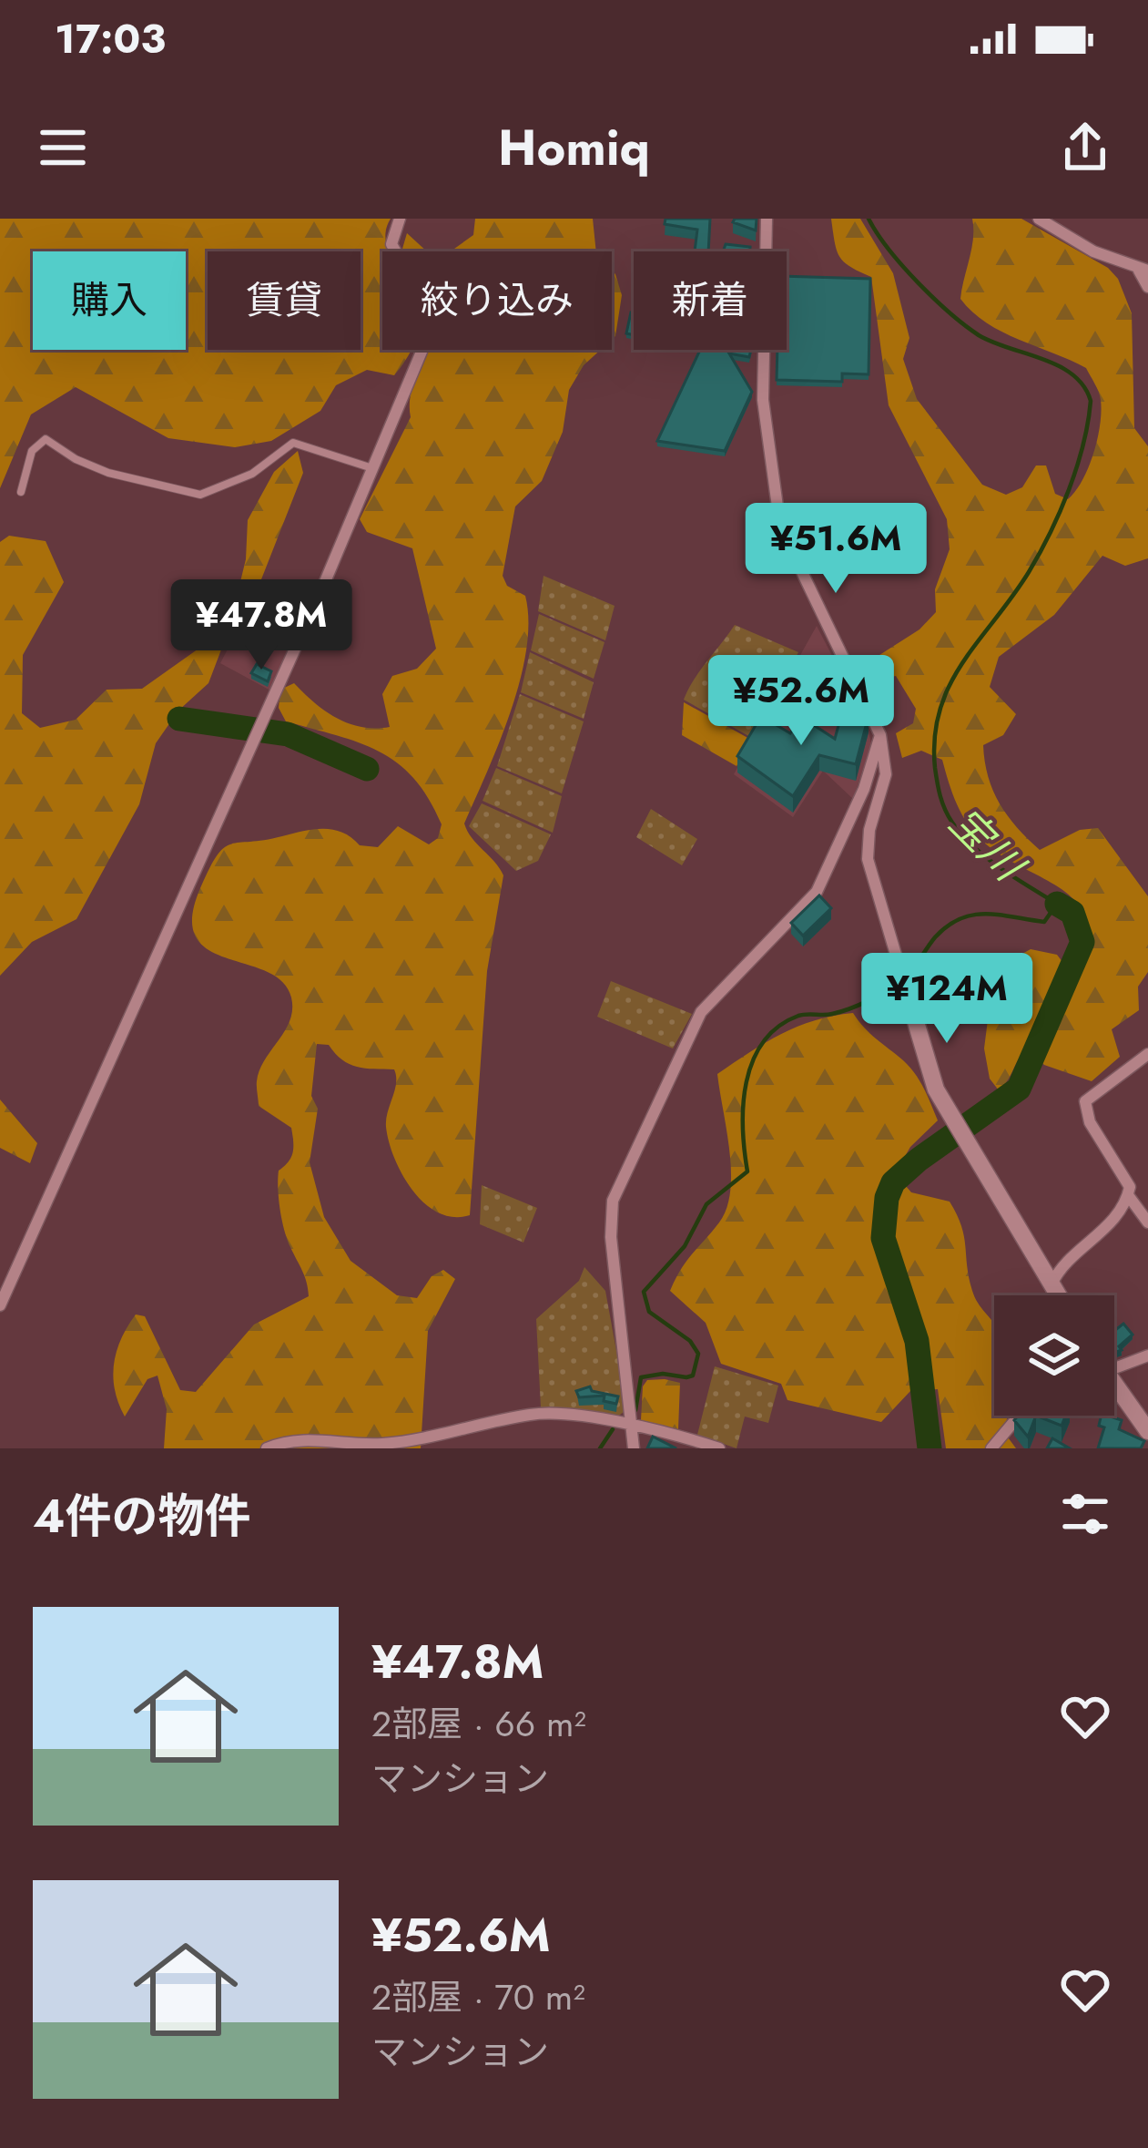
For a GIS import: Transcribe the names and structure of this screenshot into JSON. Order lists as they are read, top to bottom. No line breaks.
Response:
{"water":["宝川"],"page":{"status":"17:03","header":"Homiq","chip":["購入","賃貸","絞り込み","新着"],"price":["¥51.6M","¥47.8M","¥52.6M","¥124M"],"heading":"4件の物件","list":[{"name":"¥47.8M","note":"2部屋 · 66 m² · マンション"},{"name":"¥52.6M","note":"2部屋 · 70 m² · マンション"}]}}
